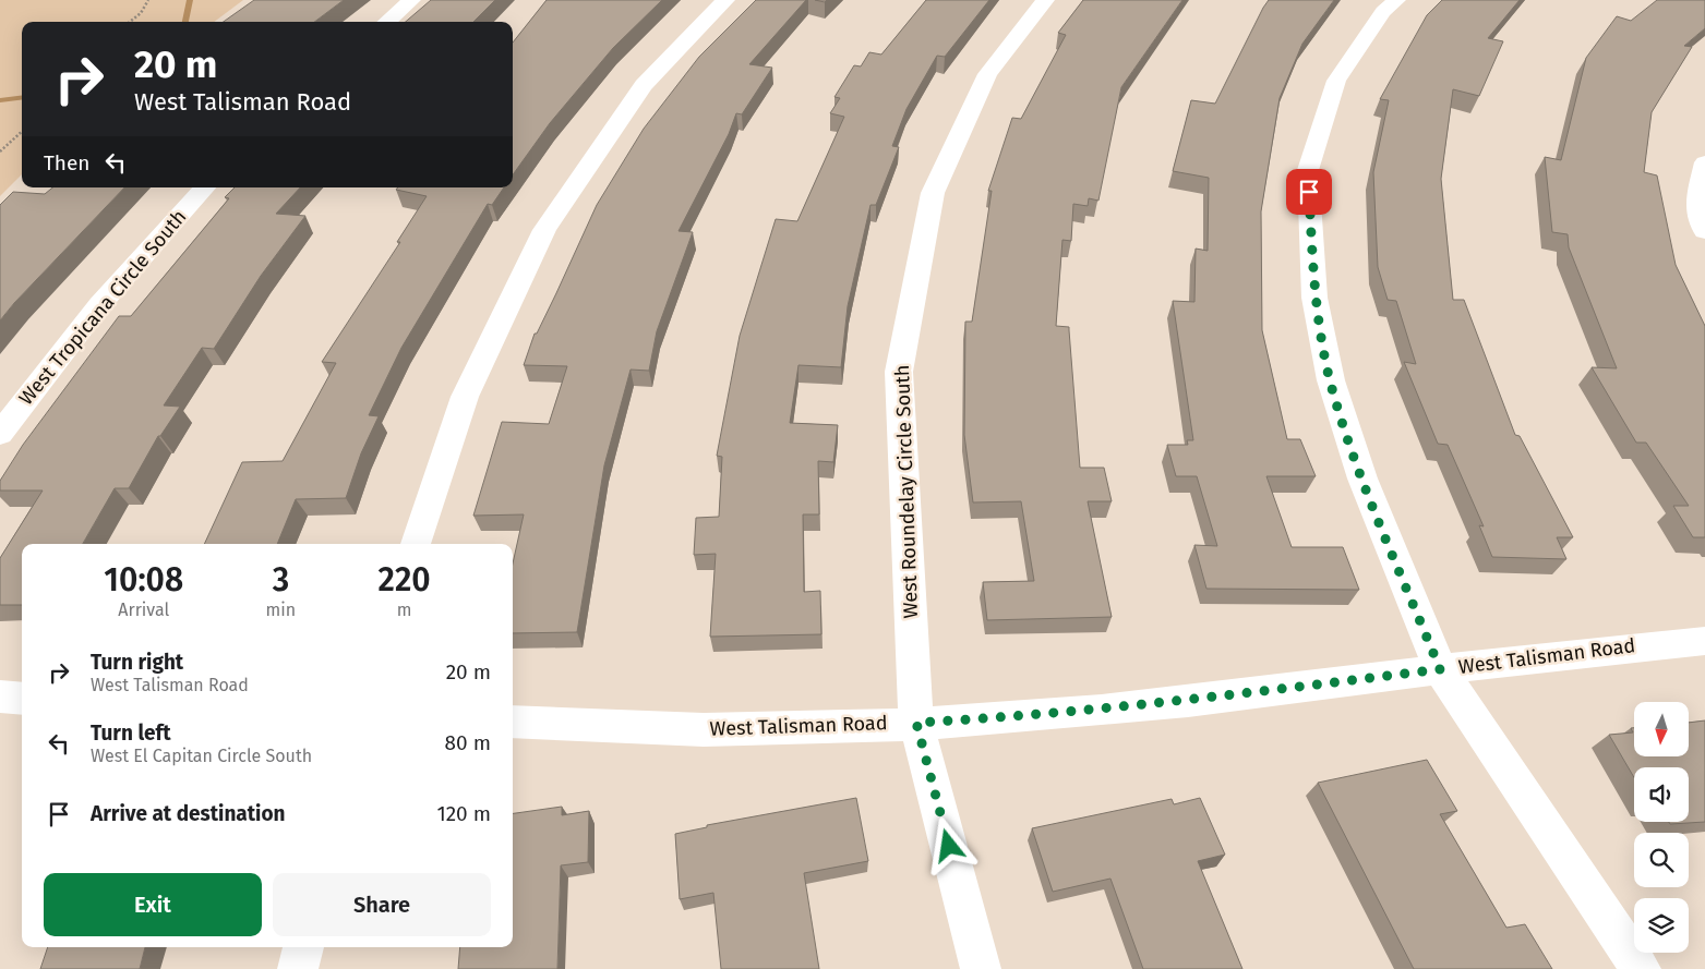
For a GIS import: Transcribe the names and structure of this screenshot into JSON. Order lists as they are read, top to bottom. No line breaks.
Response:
{"streets":{"street":["West Tropicana Circle South","West Roundelay Circle South","West Talisman Road"]},"crossings":[["West Roundelay Circle South","West Talisman Road"]],"north":"bottom","page":{"turn":["20 m","West Talisman Road"],"then":"Then","eta":["10:08","Arrival","3","min","220","m"],"list":[{"name":"Turn right","note":"West Talisman Road","value":"20 m"},{"name":"Turn left","note":"West El Capitan Circle South","value":"80 m"},{"name":"Arrive at destination","value":"120 m"}],"buttons":["Exit","Share"]}}
